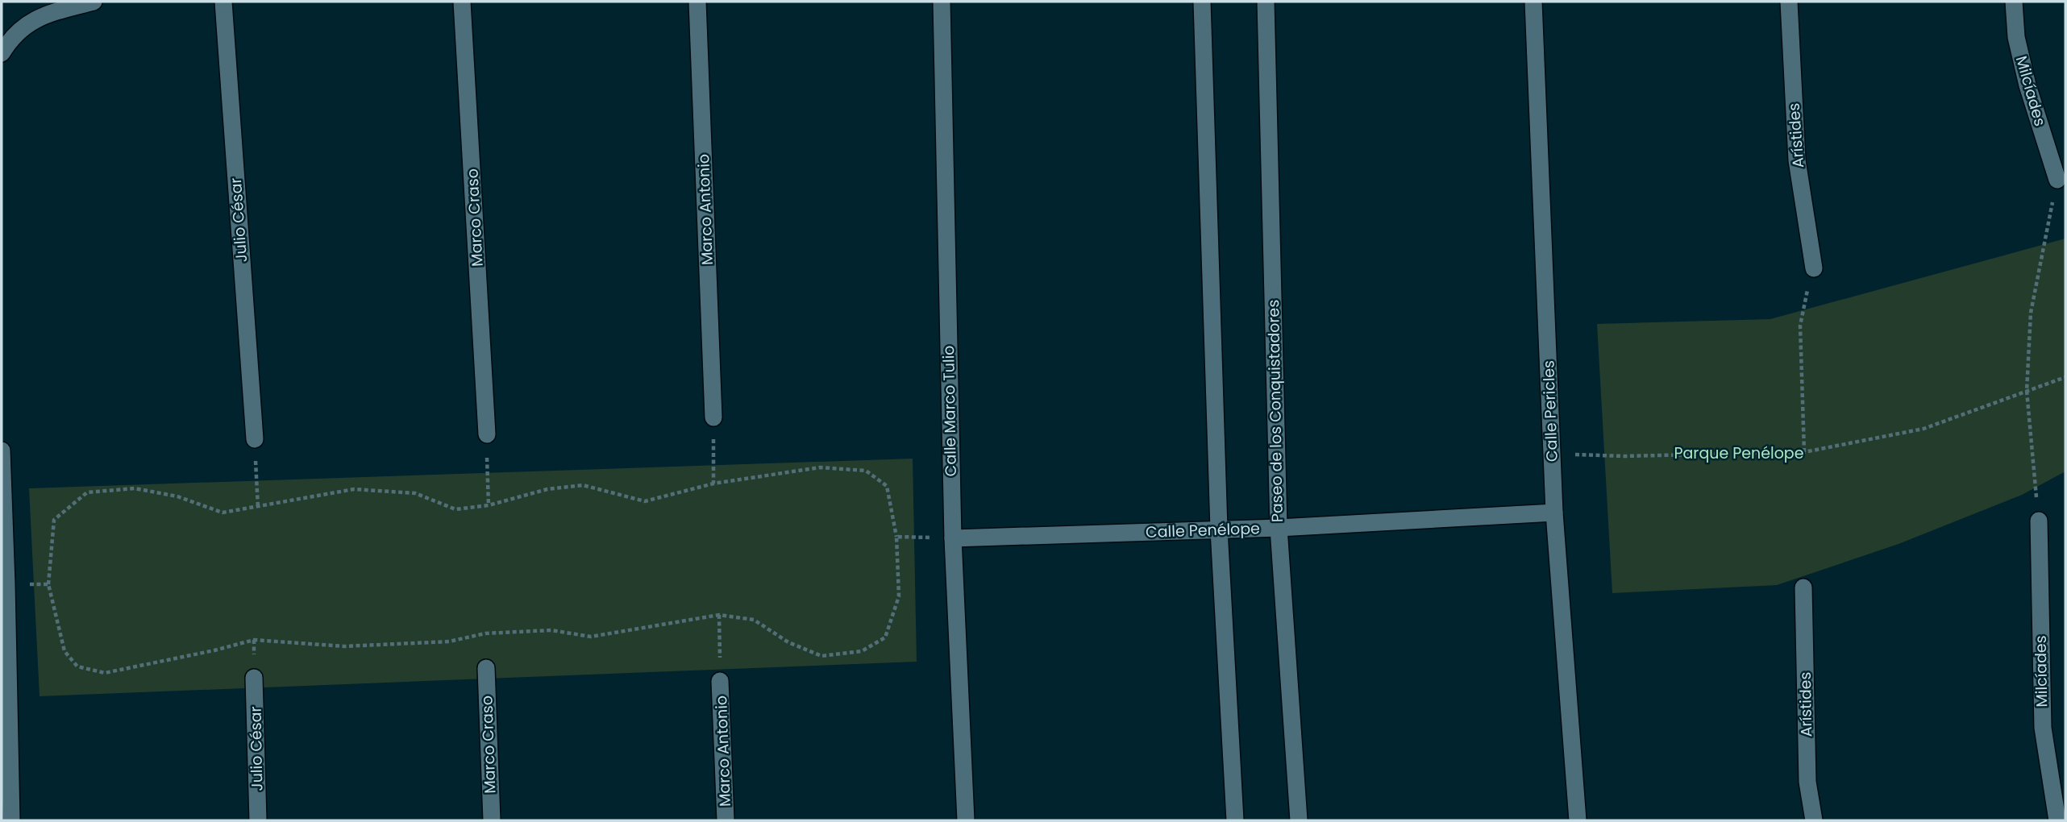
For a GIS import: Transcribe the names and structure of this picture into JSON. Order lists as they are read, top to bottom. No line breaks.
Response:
{"streets":{"street":["Milcíades","Arístides","Marco Antonio","Marco Craso","Julio César","Calle Marco Tulio","Paseo de los Conquistadores","Calle Pericles","Calle Penélope"]},"crossings":[["Calle Marco Tulio","Calle Penélope"],["Paseo de los Conquistadores","Calle Penélope"],["Calle Pericles","Calle Penélope"]],"parks":["Parque Penélope"]}
